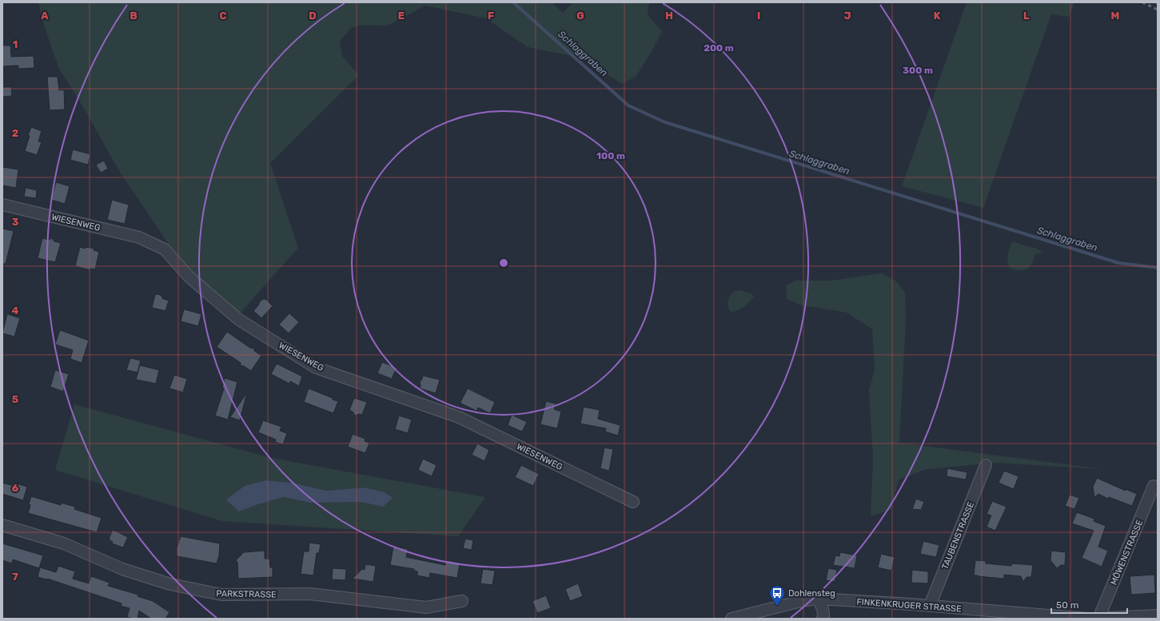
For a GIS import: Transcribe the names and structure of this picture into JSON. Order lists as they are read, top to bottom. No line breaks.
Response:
{"streets":{"street":["WIESENWEG","TAUBENSTRASSE","MÖWENSTRASSE","PARKSTRASSE","FINKENKRUGER STRASSE"]},"crossings":[["TAUBENSTRASSE","FINKENKRUGER STRASSE"]],"water":["Schlaggraben"],"places":{"bus stop":["Dohlensteg"]},"scale_bar":"50 m","grid":{"columns":["A","B","C","D","E","F","G","H","I","J","K","L","M"],"rows":["1","2","3","4","5","6","7"]},"rings":["200 m","300 m","100 m"]}
